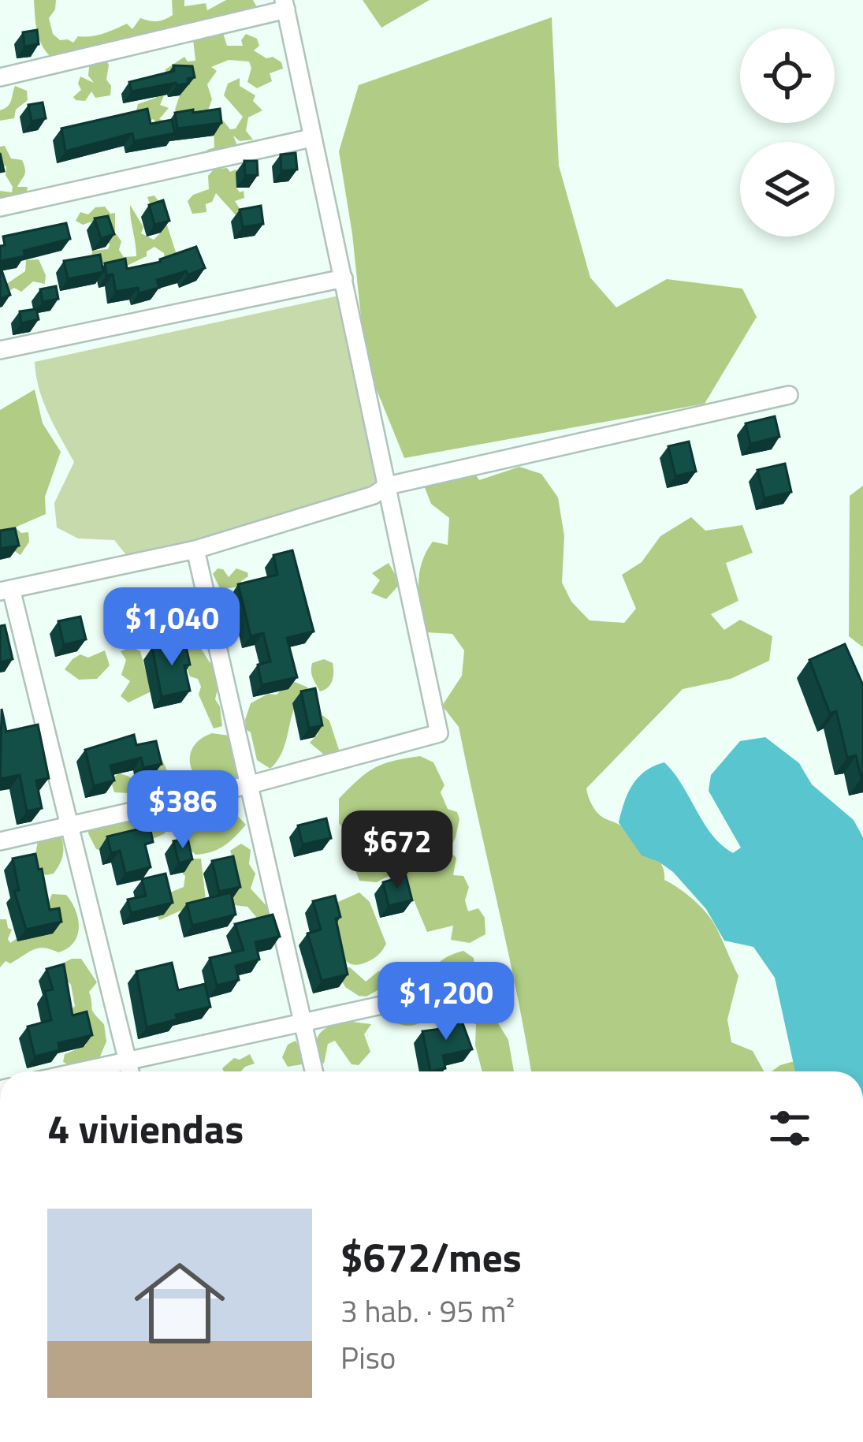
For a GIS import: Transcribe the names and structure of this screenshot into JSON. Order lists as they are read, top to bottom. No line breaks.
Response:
{"page":{"price":["$1,040","$386","$672","$1,200"],"heading":"4 viviendas","list":[{"name":"$672/mes","note":"3 hab. · 95 m² · Piso"}]}}
